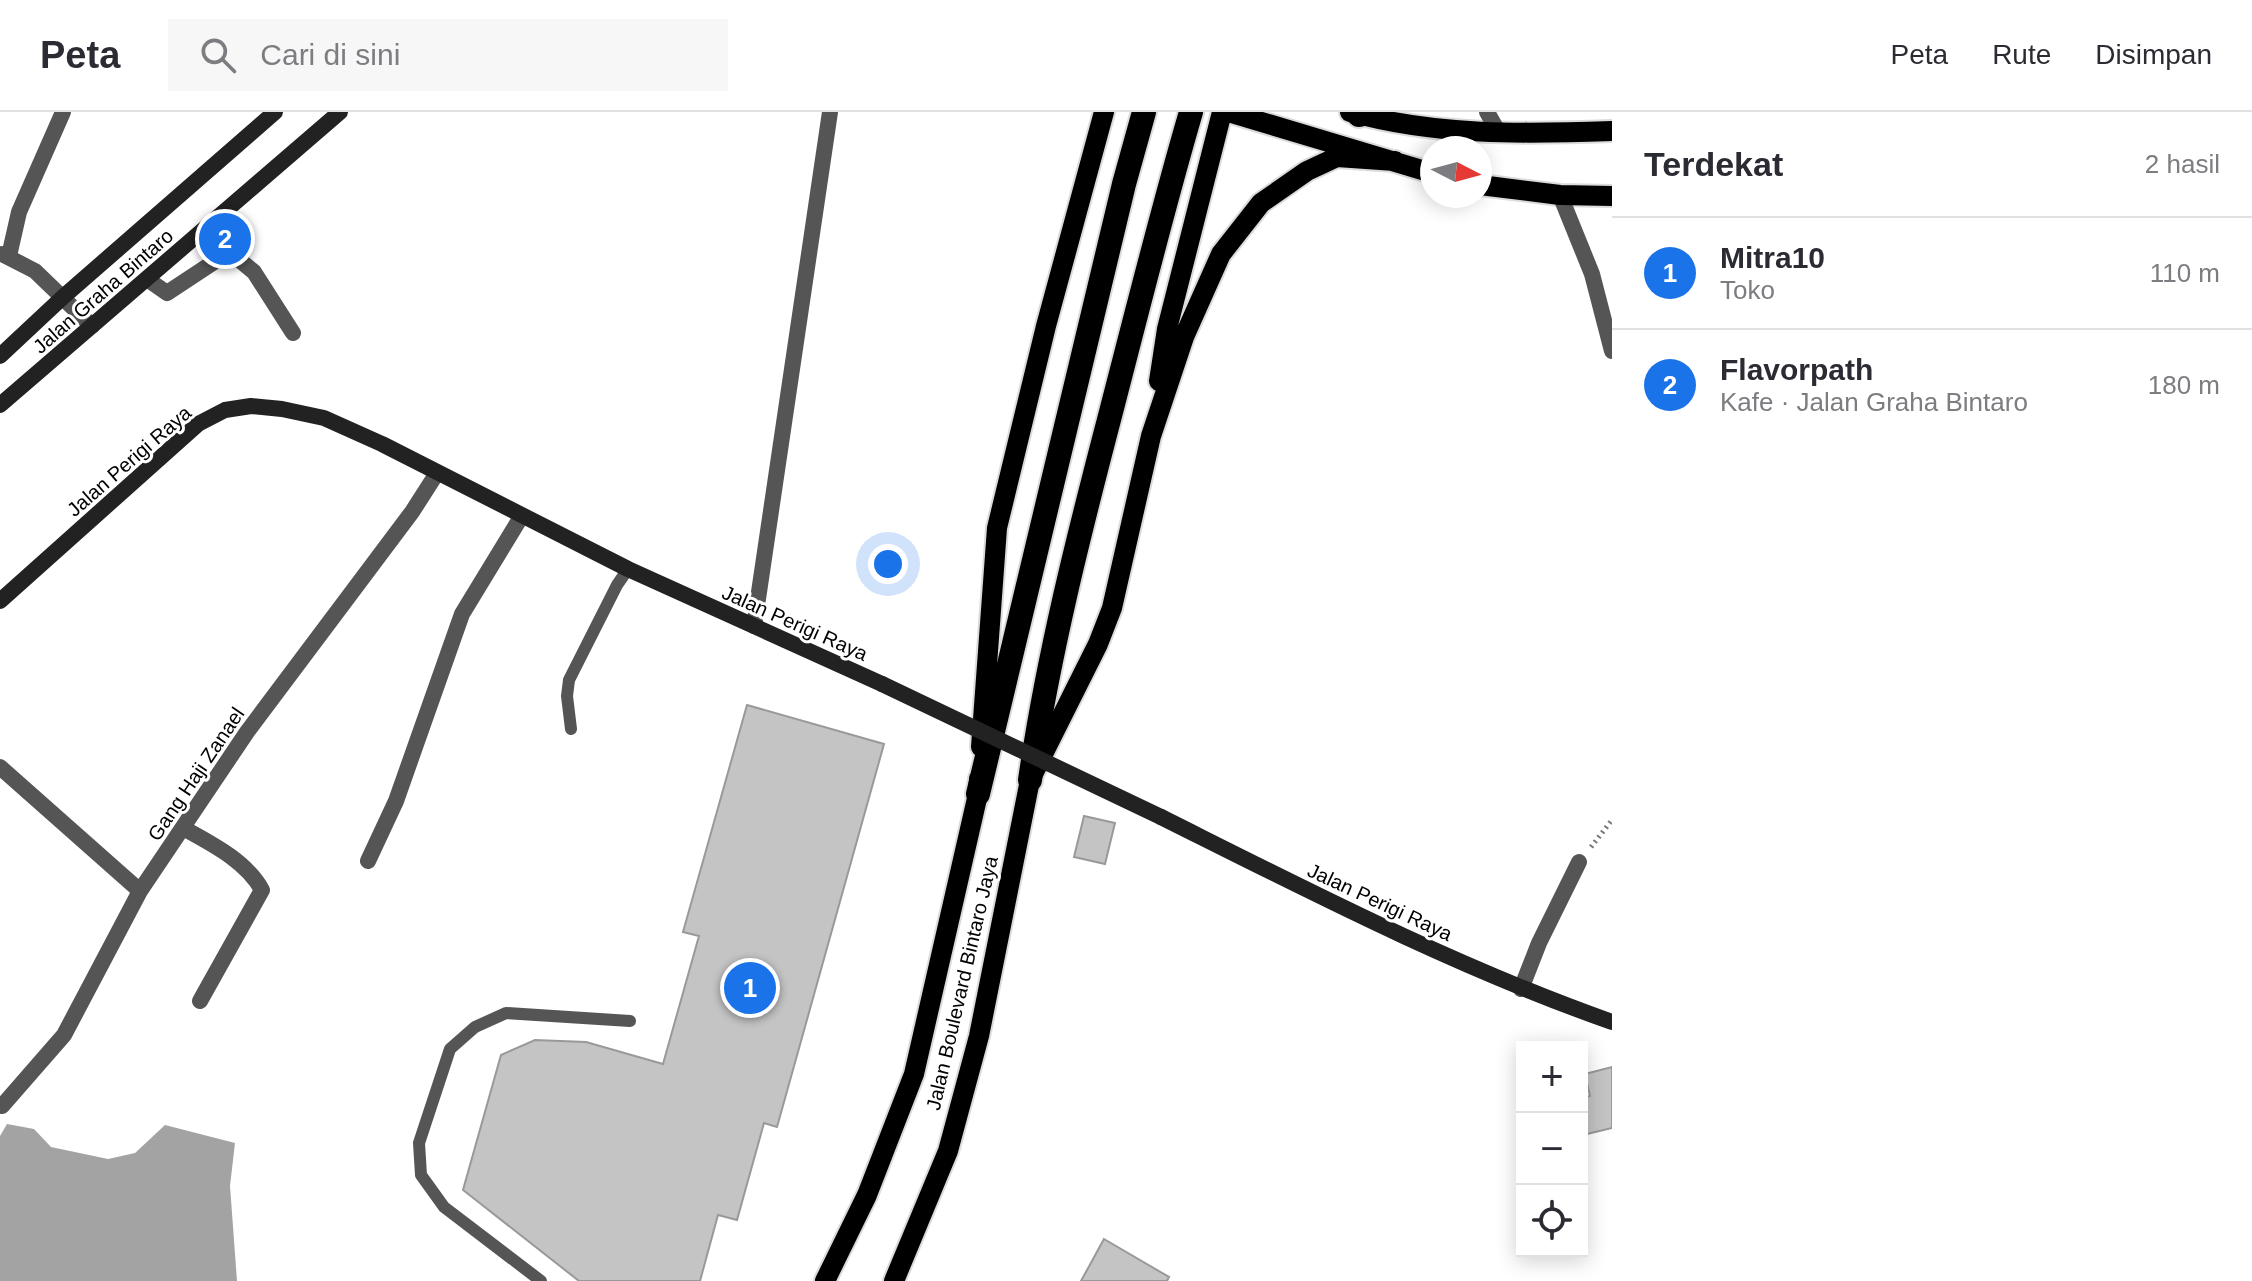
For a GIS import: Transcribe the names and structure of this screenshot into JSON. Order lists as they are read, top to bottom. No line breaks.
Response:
{"streets":{"main road":["Jalan Boulevard Bintaro Jaya"],"street":["Jalan Graha Bintaro","Jalan Perigi Raya","Gang Haji Zanael"]},"crossings":[["Jalan Perigi Raya","Gang Haji Zanael"]],"north":"right","page":{"header":"Peta","search":"Cari di sini","nav":["Peta","Rute","Disimpan"],"heading":["Terdekat","2 hasil"],"pins":["2","1"],"list":[{"mark":"1","name":"Mitra10","note":"Toko","value":"110 m"},{"mark":"2","name":"Flavorpath","note":"Kafe · Jalan Graha Bintaro","value":"180 m"}],"map_buttons":["+","−"]}}
